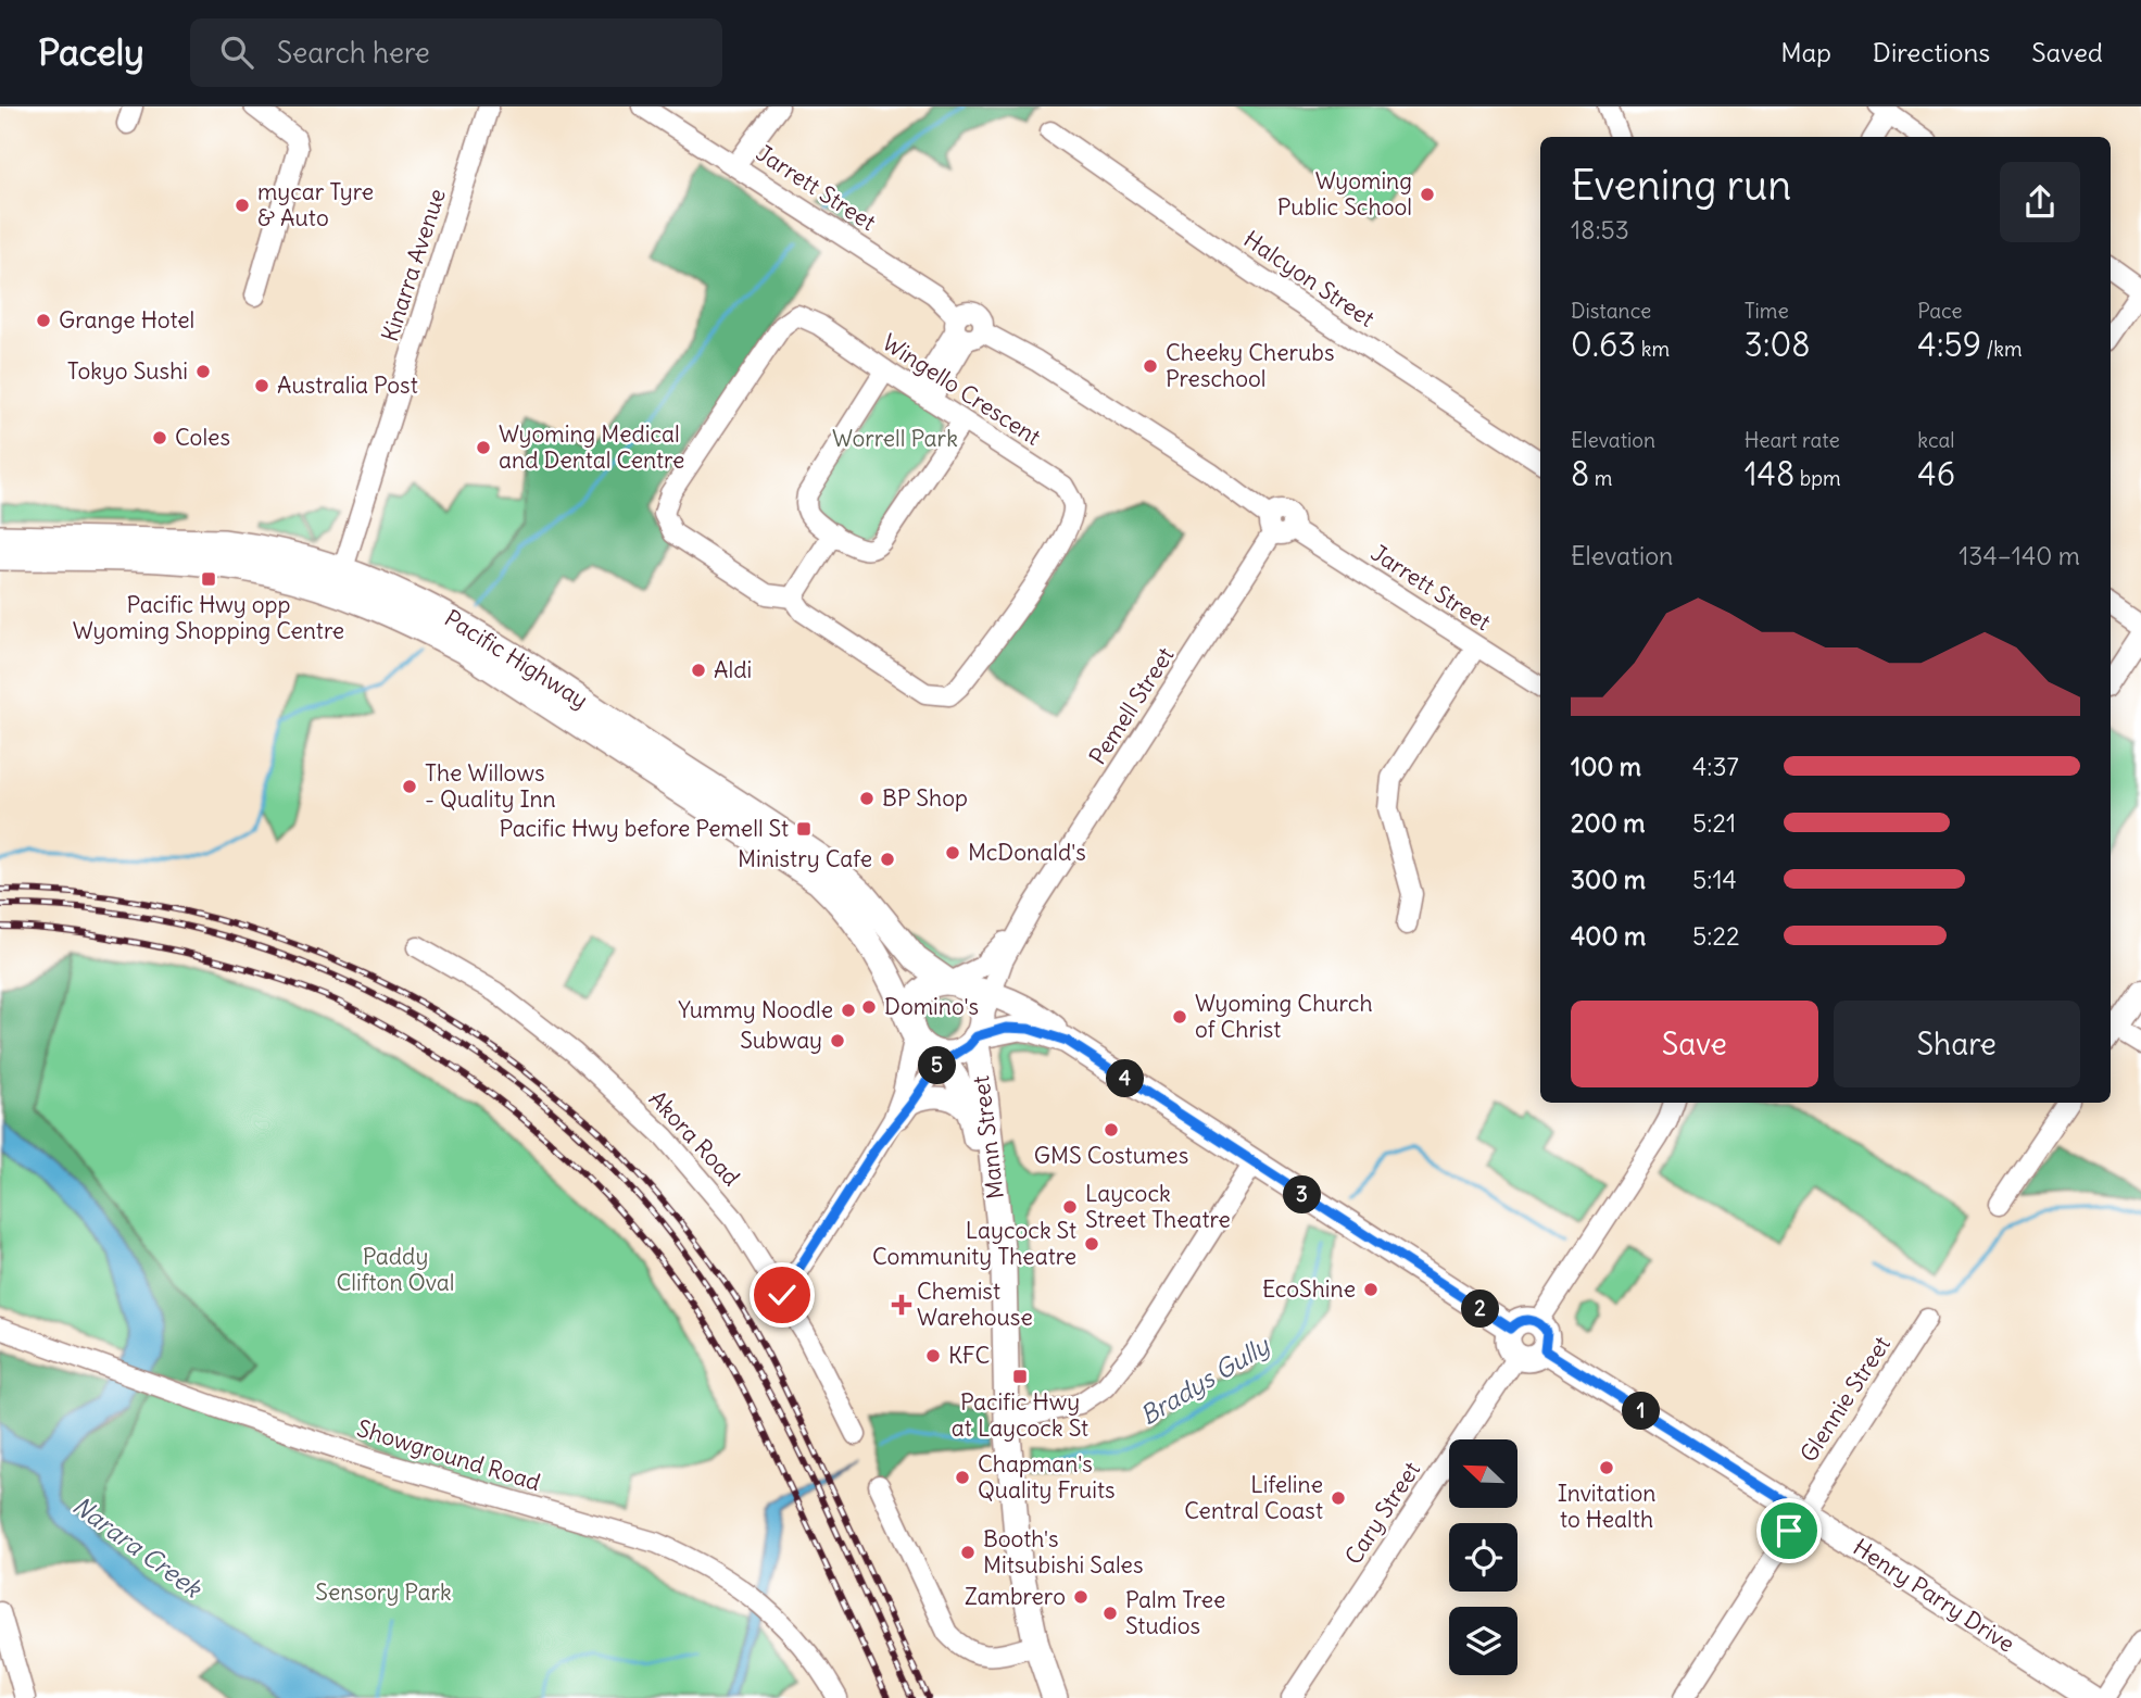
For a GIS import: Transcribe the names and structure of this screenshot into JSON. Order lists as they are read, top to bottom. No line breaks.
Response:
{"streets":{"main road":["Pacific Highway","Mann Street","Henry Parry Drive"],"street":["Jarrett Street","Kinarra Avenue","Halcyon Street","Wingello Crescent","Pemell Street","Akora Road","Glennie Street","Showground Road","Cary Street"]},"crossings":[["Jarrett Street","Pemell Street"],["Kinarra Avenue","Pacific Highway"],["Pacific Highway","Pemell Street"],["Pacific Highway","Mann Street"],["Pemell Street","Mann Street"],["Pemell Street","Akora Road"],["Glennie Street","Henry Parry Drive"],["Cary Street","Henry Parry Drive"]],"water":["Bradys Gully","Narara Creek"],"parks":["Worrell Park","Paddy Clifton Oval","Sensory Park"],"places":{"other":["Wyoming Public School","mycar Tyre & Auto","Grange Hotel","Cheeky Cherubs Preschool","Tokyo Sushi","Australia Post","Coles","Wyoming Medical and Dental Centre","Aldi","The Willows - Quality Inn","BP Shop","McDonald's","Ministry Cafe","Domino's","Yummy Noodle","Wyoming Church of Christ","Subway","GMS Costumes","Laycock Street Theatre","Laycock St Community Theatre","EcoShine","KFC","Invitation to Health","Chapman's Quality Fruits","Lifeline Central Coast","Booth's Mitsubishi Sales","Zambrero","Palm Tree Studios"],"transit":["Pacific Hwy opp Wyoming Shopping Centre","Pacific Hwy before Pemell St","Pacific Hwy at Laycock St"],"health":["Chemist Warehouse"]},"north":"top left","page":{"header":"Pacely","search":"Search here","nav":["Map","Directions","Saved"],"heading":["Evening run","18:53"],"stats":[["Distance","0.63 km"],["Time","3:08"],["Pace","4:59 /km"],["Elevation","8 m"],["Heart rate","148 bpm"],["kcal","46"]],"chart":["Elevation","134–140 m"],"list":[{"name":"100 m","note":"4:37"},{"name":"200 m","note":"5:21"},{"name":"300 m","note":"5:14"},{"name":"400 m","note":"5:22"}],"buttons":["Save","Share"],"pins":["5","4","3","2","1"]}}
